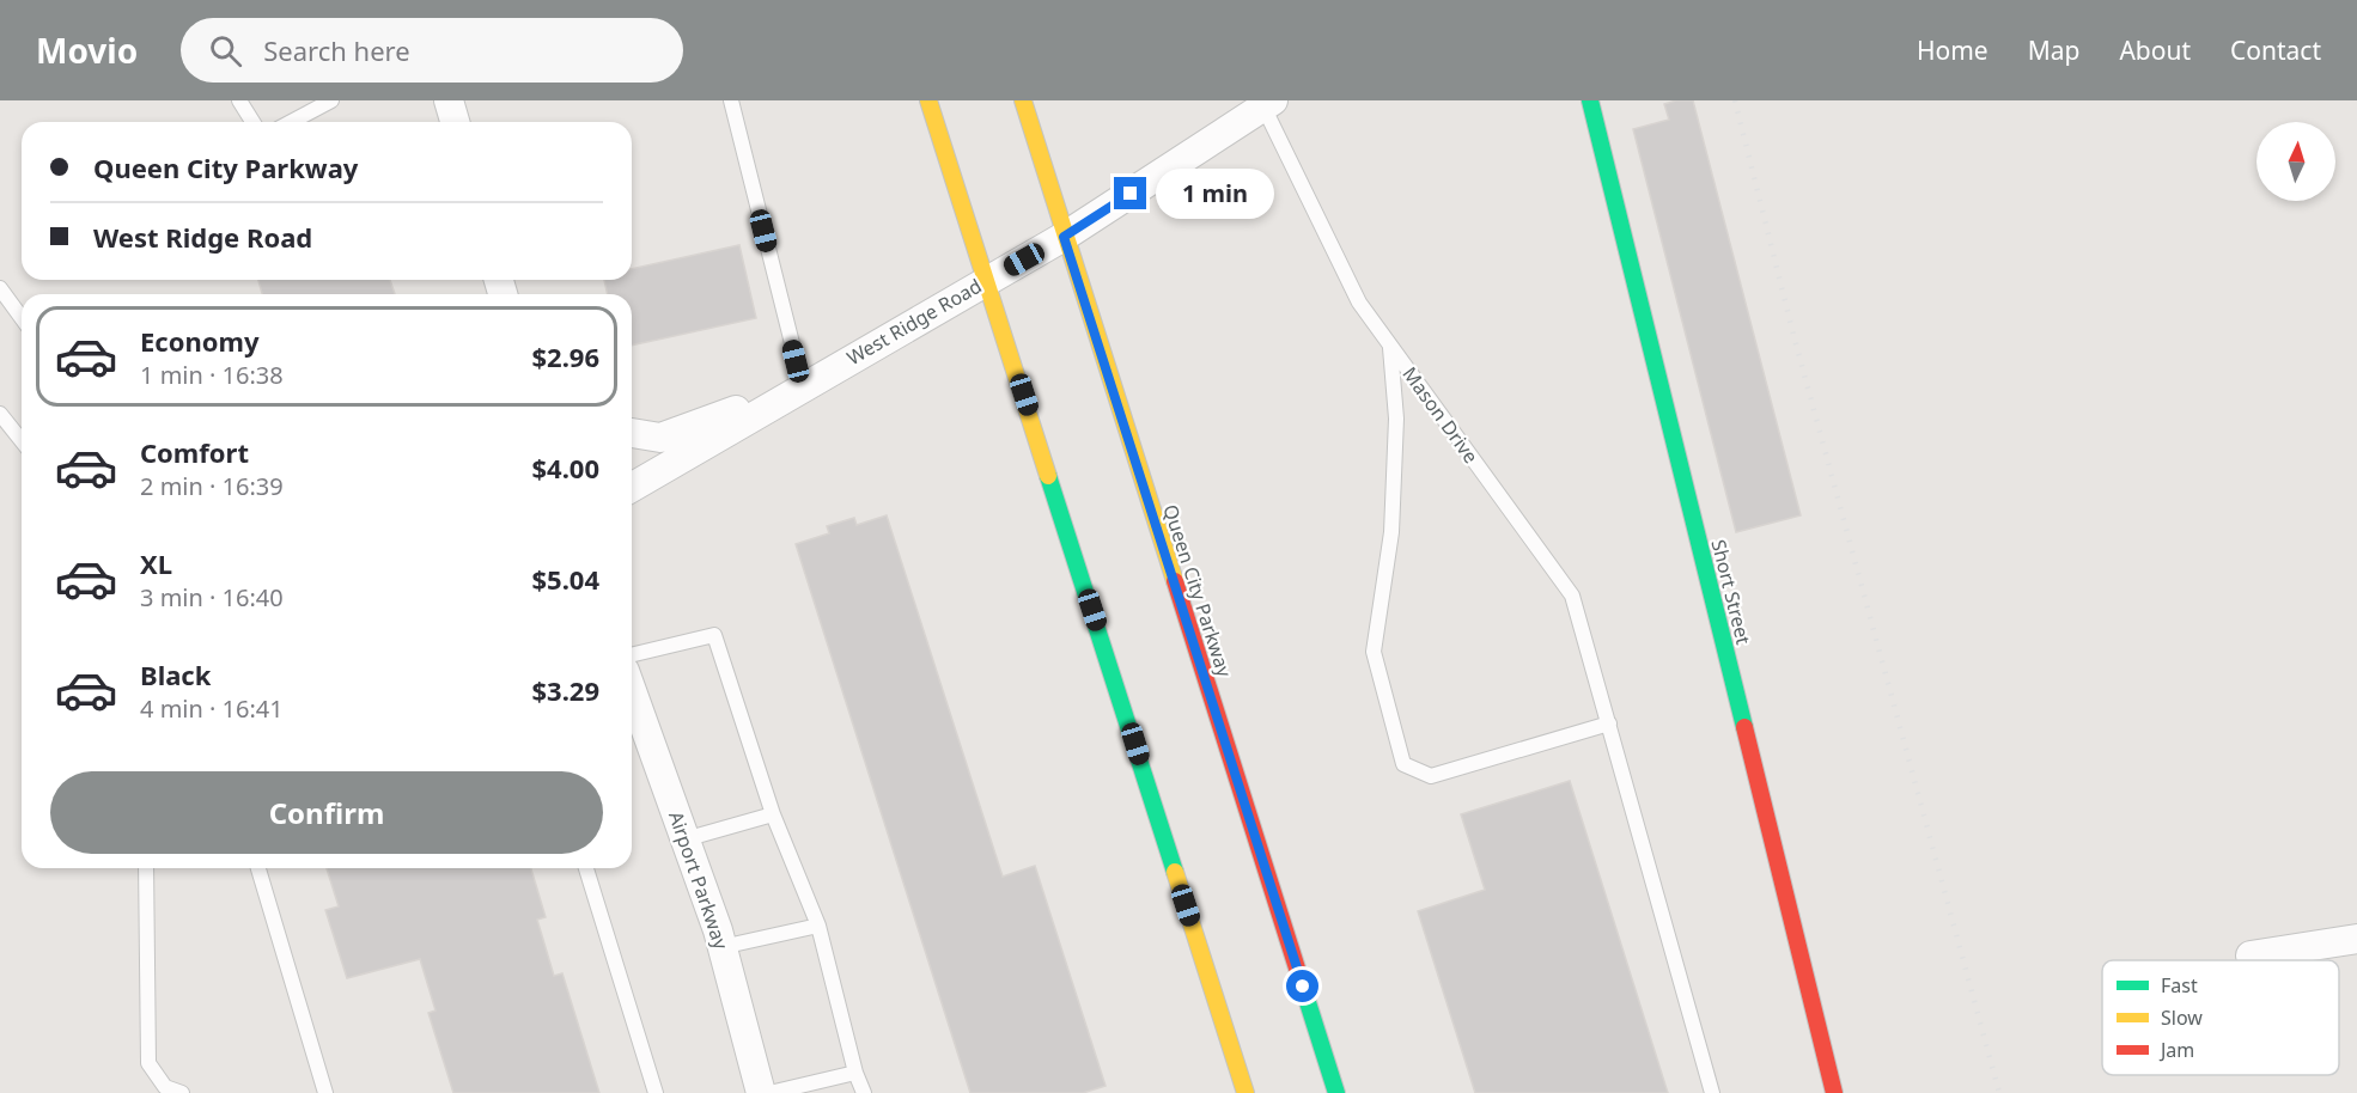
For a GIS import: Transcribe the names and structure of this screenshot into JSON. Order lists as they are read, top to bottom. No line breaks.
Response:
{"streets":{"main road":["Queen City Parkway","Short Street"],"street":["West Ridge Road","Airport Parkway"],"lane":["Mason Drive"]},"crossings":[["West Ridge Road","Mason Drive"],["West Ridge Road","Queen City Parkway"]],"legend":["Fast","Slow","Jam"],"north":"top","page":{"header":"Movio","search":"Search here","nav":["Home","Map","About","Contact"],"banner":["Queen City Parkway","West Ridge Road"],"bubble":"1 min","list":[{"name":"Economy","note":"1 min · 16:38","value":"$2.96"},{"name":"Comfort","note":"2 min · 16:39","value":"$4.00"},{"name":"XL","note":"3 min · 16:40","value":"$5.04"},{"name":"Black","note":"4 min · 16:41","value":"$3.29"}],"buttons":"Confirm"}}
